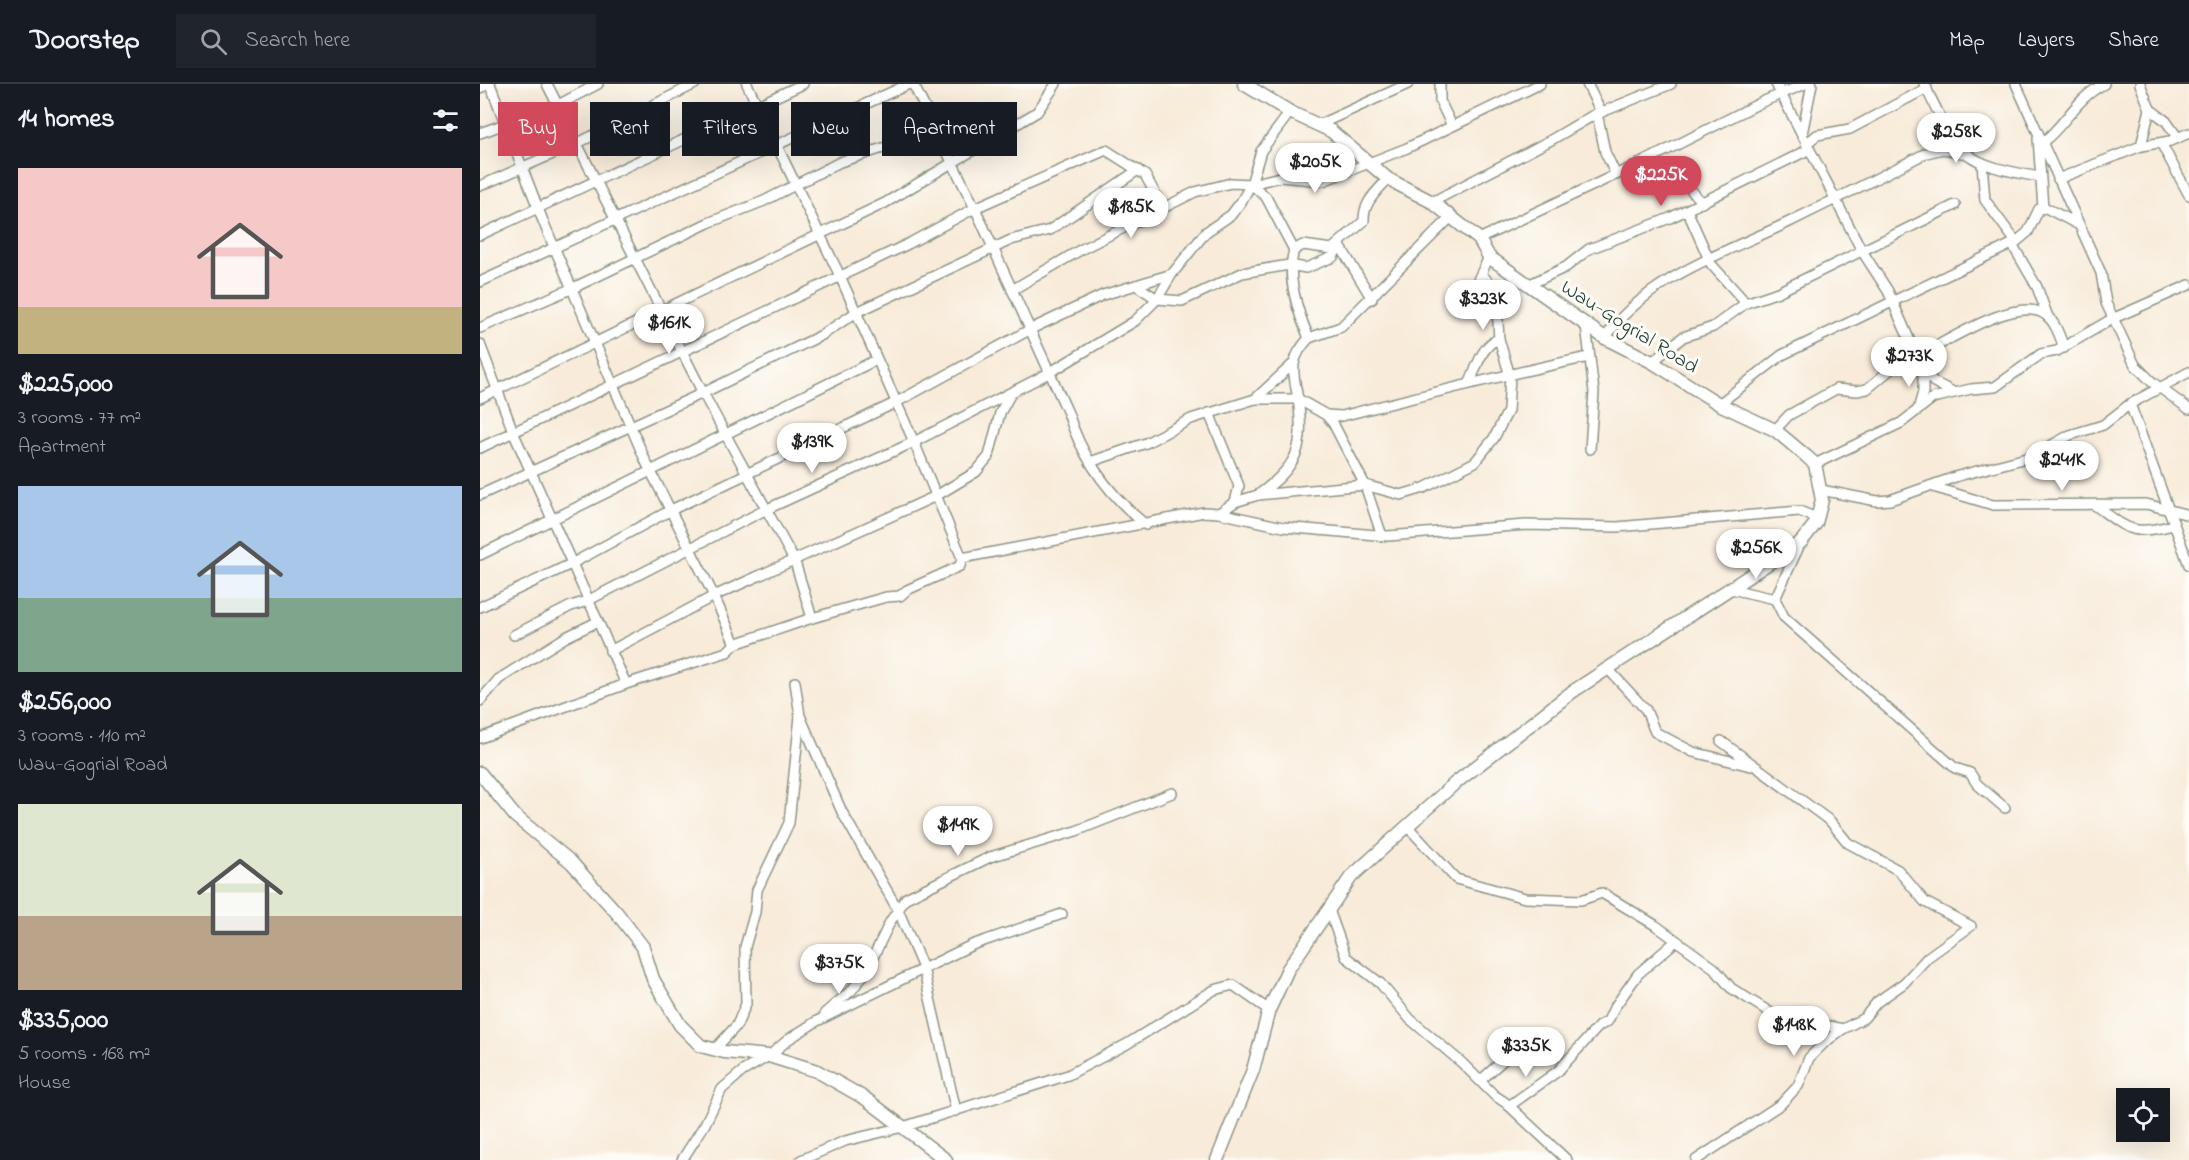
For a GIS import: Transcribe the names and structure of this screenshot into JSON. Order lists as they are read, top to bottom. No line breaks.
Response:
{"streets":{"main road":["Wau-Gogrial Road"]},"page":{"header":"Doorstep","search":"Search here","nav":["Map","Layers","Share"],"heading":"14 homes","chip":["Buy","Rent","Filters","New","Apartment"],"price":["$258K","$205K","$225K","$185K","$323K","$161K","$273K","$139K","$241K","$256K","$149K","$375K","$148K","$335K"],"list":[{"name":"$225,000","note":"3 rooms · 77 m² · Apartment"},{"name":"$256,000","note":"3 rooms · 110 m² · Wau-Gogrial Road"},{"name":"$335,000","note":"5 rooms · 168 m² · House"}]}}
